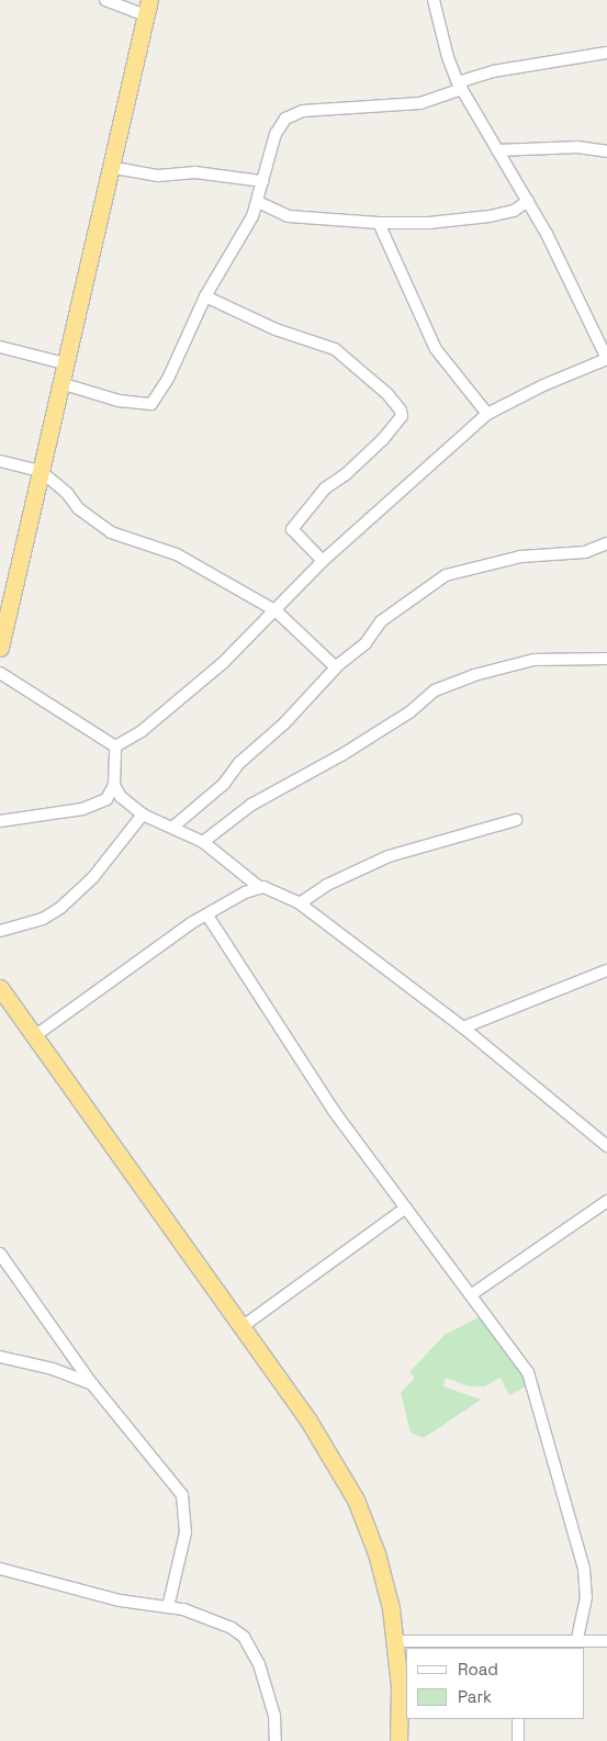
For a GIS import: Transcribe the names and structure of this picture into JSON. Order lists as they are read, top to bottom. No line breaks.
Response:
{"legend":["Road","Park"]}
